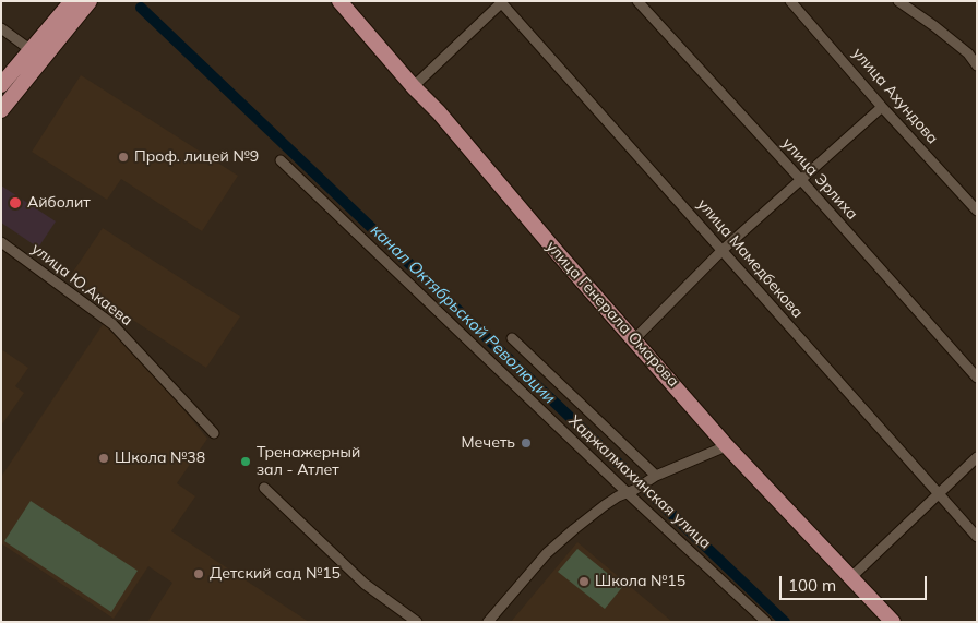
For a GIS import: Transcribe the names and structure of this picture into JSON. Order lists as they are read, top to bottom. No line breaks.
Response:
{"streets":{"main road":["улица Генерала Омарова"],"street":["улица Ахундова","улица Эрлиха","улица Мамедбекова","улица Ю.Акаева","Хаджалмахинская улица"]},"water":["канал Октябрьской Революции"],"places":["Проф. лицей №9","Айболит","Мечеть","Школа №38","Тренажерный зал - Атлет","Детский сад №15","Школа №15"],"scale_bar":"100 m"}
